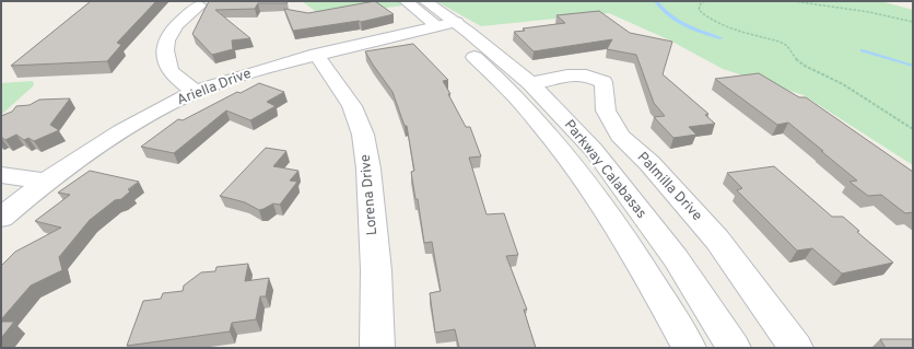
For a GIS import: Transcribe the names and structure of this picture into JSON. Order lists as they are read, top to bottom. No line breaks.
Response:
{"streets":{"street":["Ariella Drive","Parkway Calabasas","Palmilla Drive","Lorena Drive"]},"crossings":[["Ariella Drive","Parkway Calabasas"],["Ariella Drive","Lorena Drive"],["Parkway Calabasas","Palmilla Drive"]]}
